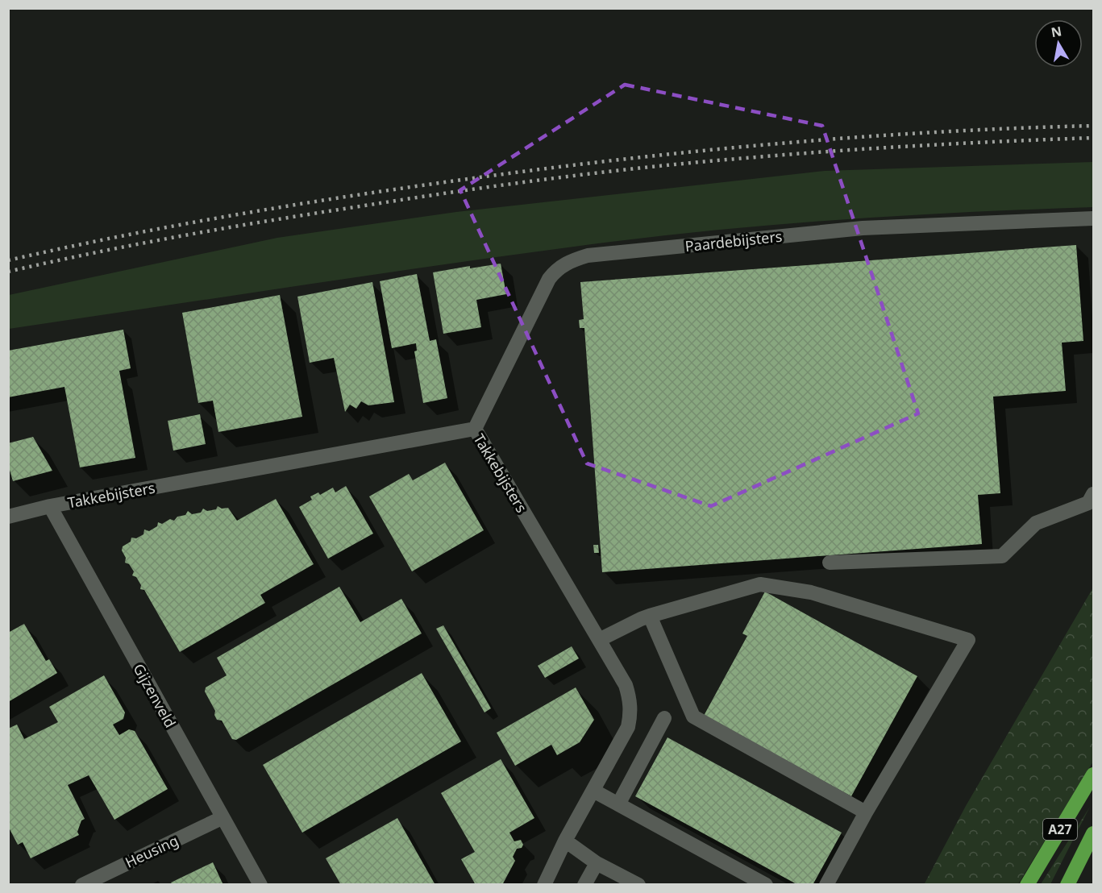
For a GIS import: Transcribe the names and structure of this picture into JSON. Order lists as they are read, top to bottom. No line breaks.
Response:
{"streets":{"highway":["A27"],"street":["Paardebijsters","Takkebijsters","Gijzenveld","Heusing"]},"crossings":[["Paardebijsters","Takkebijsters"],["Takkebijsters","Gijzenveld"],["Gijzenveld","Heusing"]],"north":"top"}
